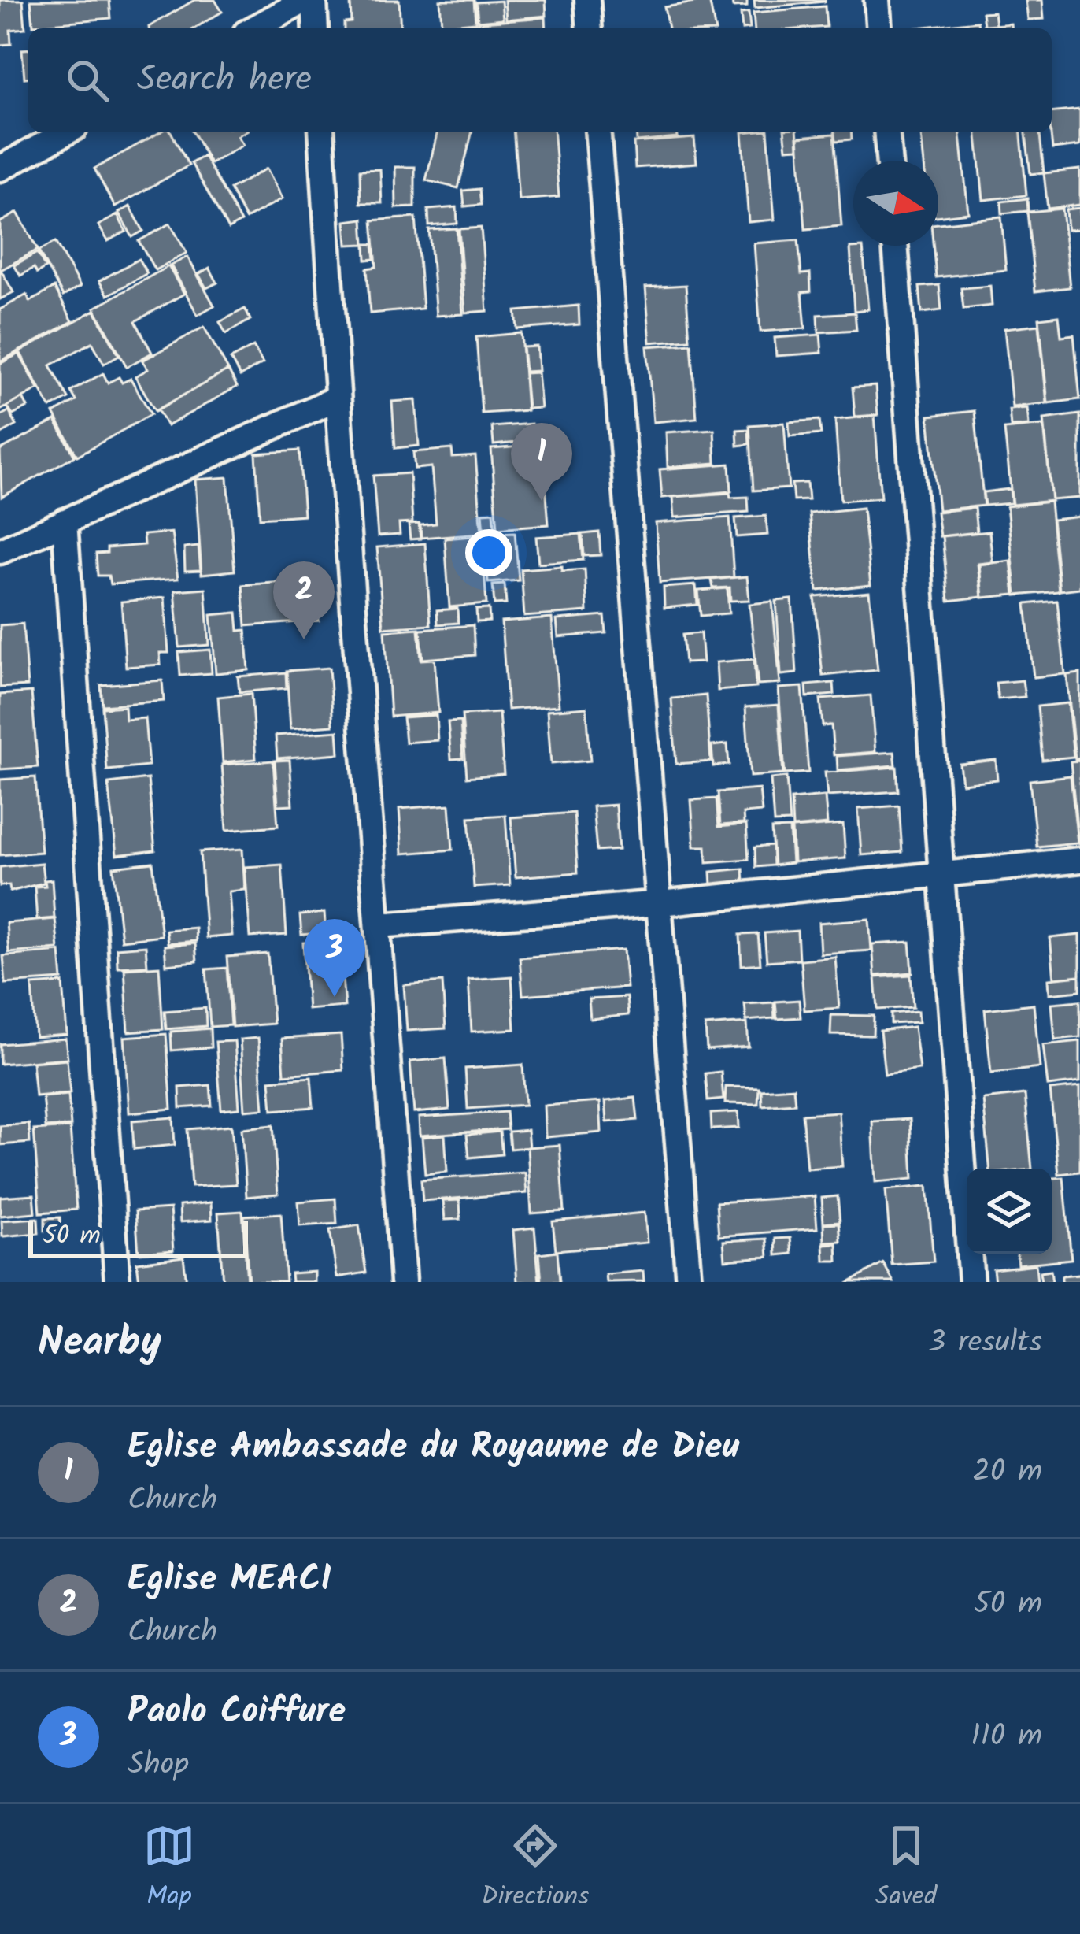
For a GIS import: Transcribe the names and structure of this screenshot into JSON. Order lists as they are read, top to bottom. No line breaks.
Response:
{"scale_bar":"50 m","north":"right","page":{"search":"Search here","pins":["1","2","3"],"scale":"50 m","heading":["Nearby","3 results"],"list":[{"mark":"1","name":"Eglise Ambassade du Royaume de Dieu","note":"Church","value":"20 m"},{"mark":"2","name":"Eglise MEACI","note":"Church","value":"50 m"},{"mark":"3","name":"Paolo Coiffure","note":"Shop","value":"110 m"}],"nav":["Map","Directions","Saved"]}}
